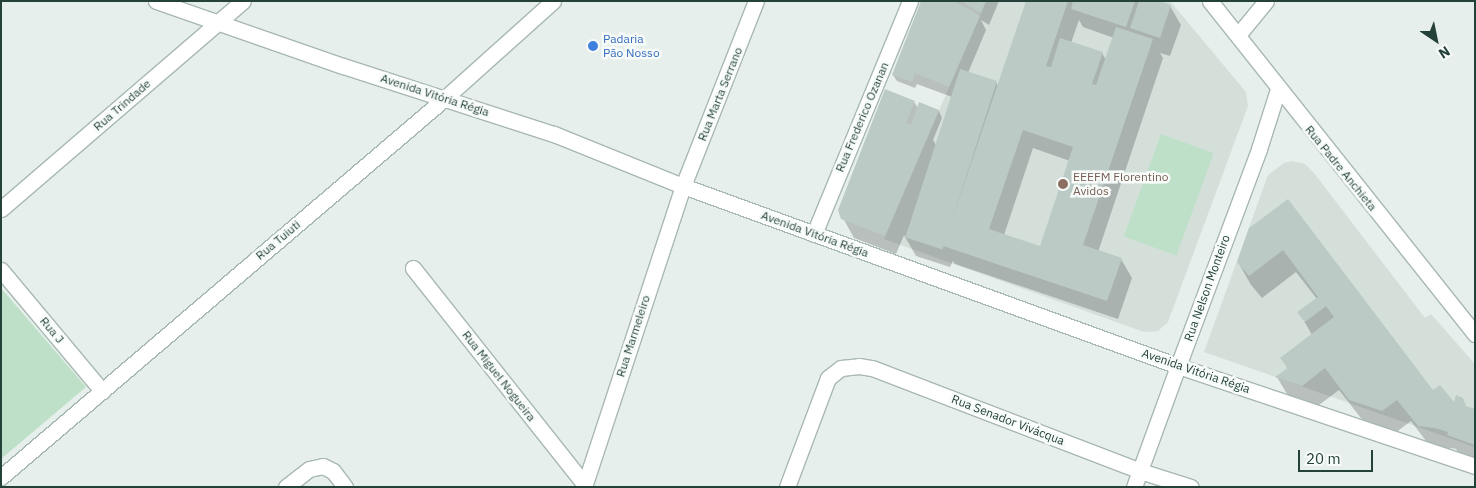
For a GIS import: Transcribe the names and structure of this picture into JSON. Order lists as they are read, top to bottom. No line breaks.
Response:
{"streets":{"street":["Rua Marta Serrano","Avenida Vitória Régia","Rua Trindade","Rua Frederico Ozanan","Rua Padre Anchieta","Rua Tuiuti","Rua Nelson Monteiro","Rua J","Rua Marmeleiro","Rua Miguel Nogueira","Rua Senador Vivácqua"]},"crossings":[["Rua Marta Serrano","Avenida Vitória Régia"],["Rua Marta Serrano","Rua Marmeleiro"],["Avenida Vitória Régia","Rua Trindade"],["Avenida Vitória Régia","Rua Frederico Ozanan"],["Avenida Vitória Régia","Rua Tuiuti"],["Avenida Vitória Régia","Rua Nelson Monteiro"],["Avenida Vitória Régia","Rua Marmeleiro"],["Rua Padre Anchieta","Rua Nelson Monteiro"],["Rua Tuiuti","Rua J"],["Rua Nelson Monteiro","Rua Senador Vivácqua"],["Rua Marmeleiro","Rua Miguel Nogueira"]],"places":["Padaria Pão Nosso","EEEFM Florentino Avidos"],"scale_bar":"20 m","north":"bottom right"}
